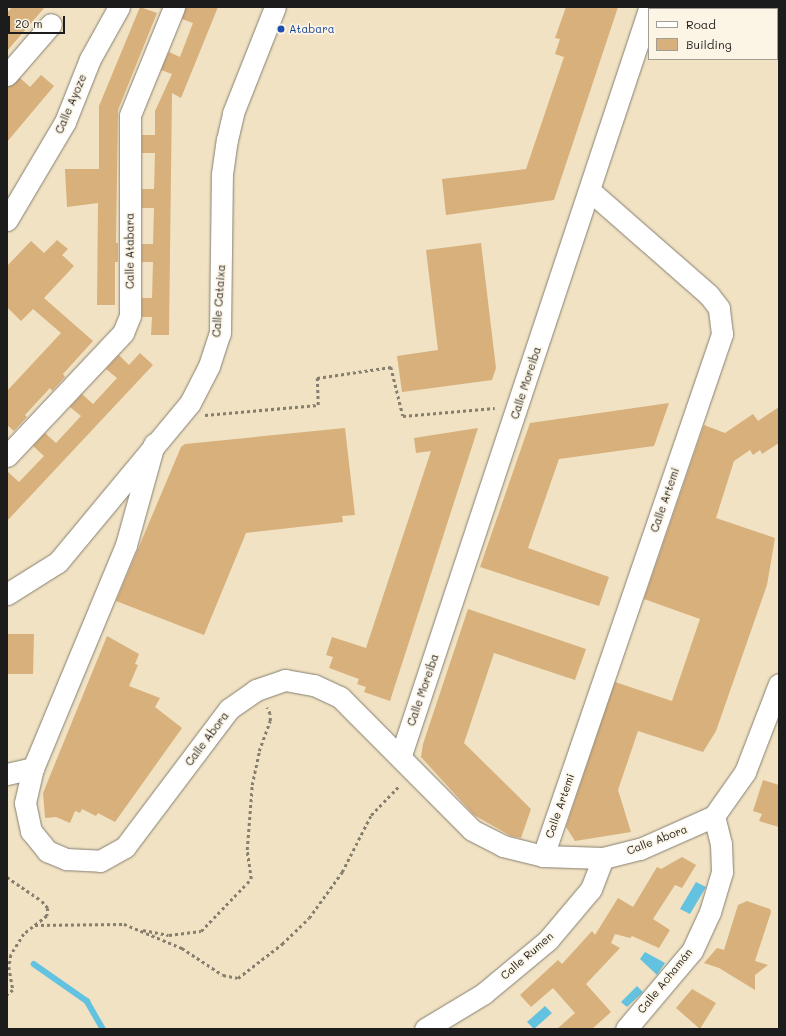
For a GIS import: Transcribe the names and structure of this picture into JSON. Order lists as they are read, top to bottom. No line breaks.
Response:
{"streets":{"street":["Calle Ayoze","Calle Atabara","Calle Cataixa","Calle Moreiba","Calle Artemi","Calle Abora","Calle Rumen","Calle Achamán"]},"crossings":[["Calle Cataixa","Calle Abora"],["Calle Moreiba","Calle Artemi"],["Calle Moreiba","Calle Abora"],["Calle Artemi","Calle Abora"],["Calle Abora","Calle Rumen"],["Calle Abora","Calle Achamán"]],"places":["Atabara"],"legend":["Road","Building"],"scale_bar":"20 m"}
